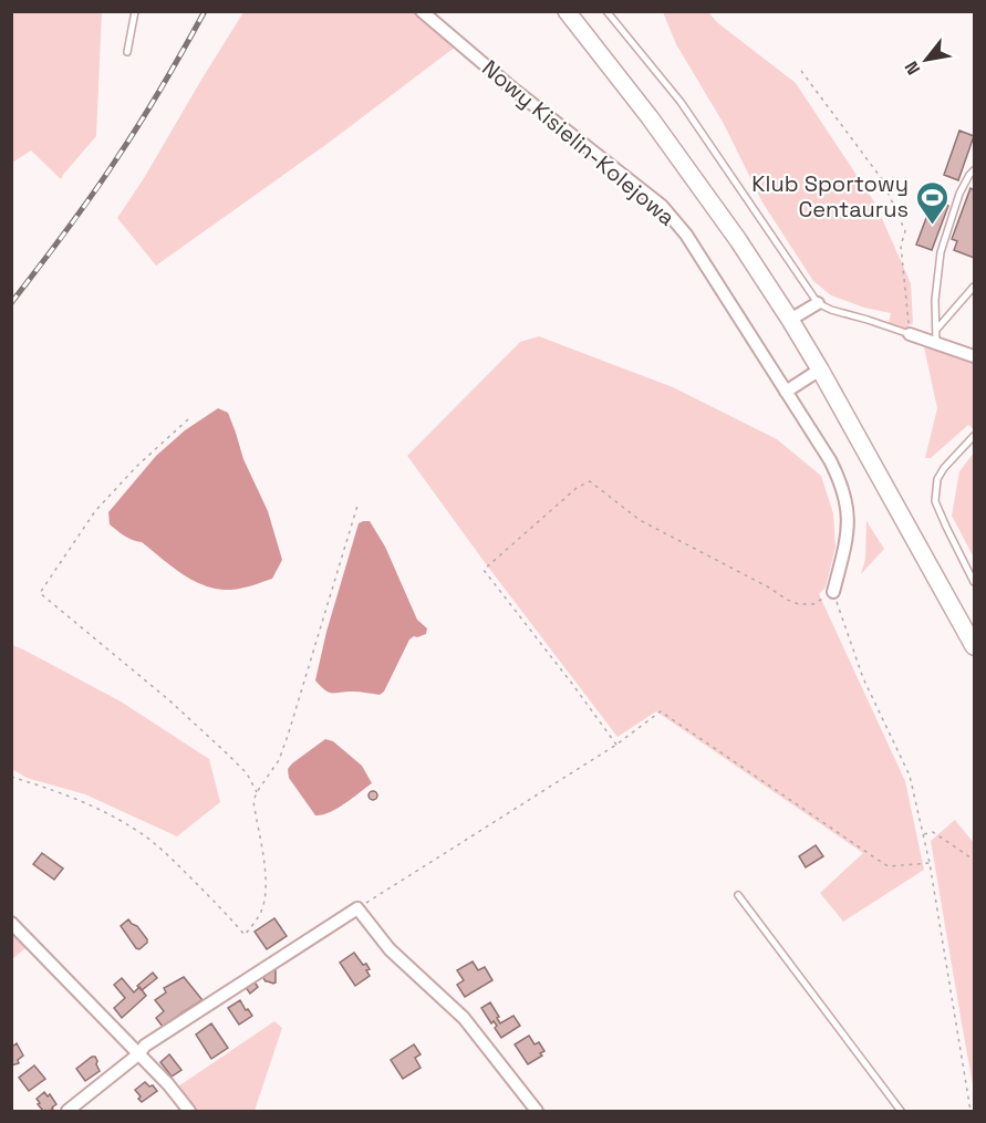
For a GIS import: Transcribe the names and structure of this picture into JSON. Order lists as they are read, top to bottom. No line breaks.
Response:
{"streets":{"street":["Nowy Kisielin-Kolejowa"]},"places":{"sports":["Klub Sportowy Centaurus"]},"north":"bottom left"}
